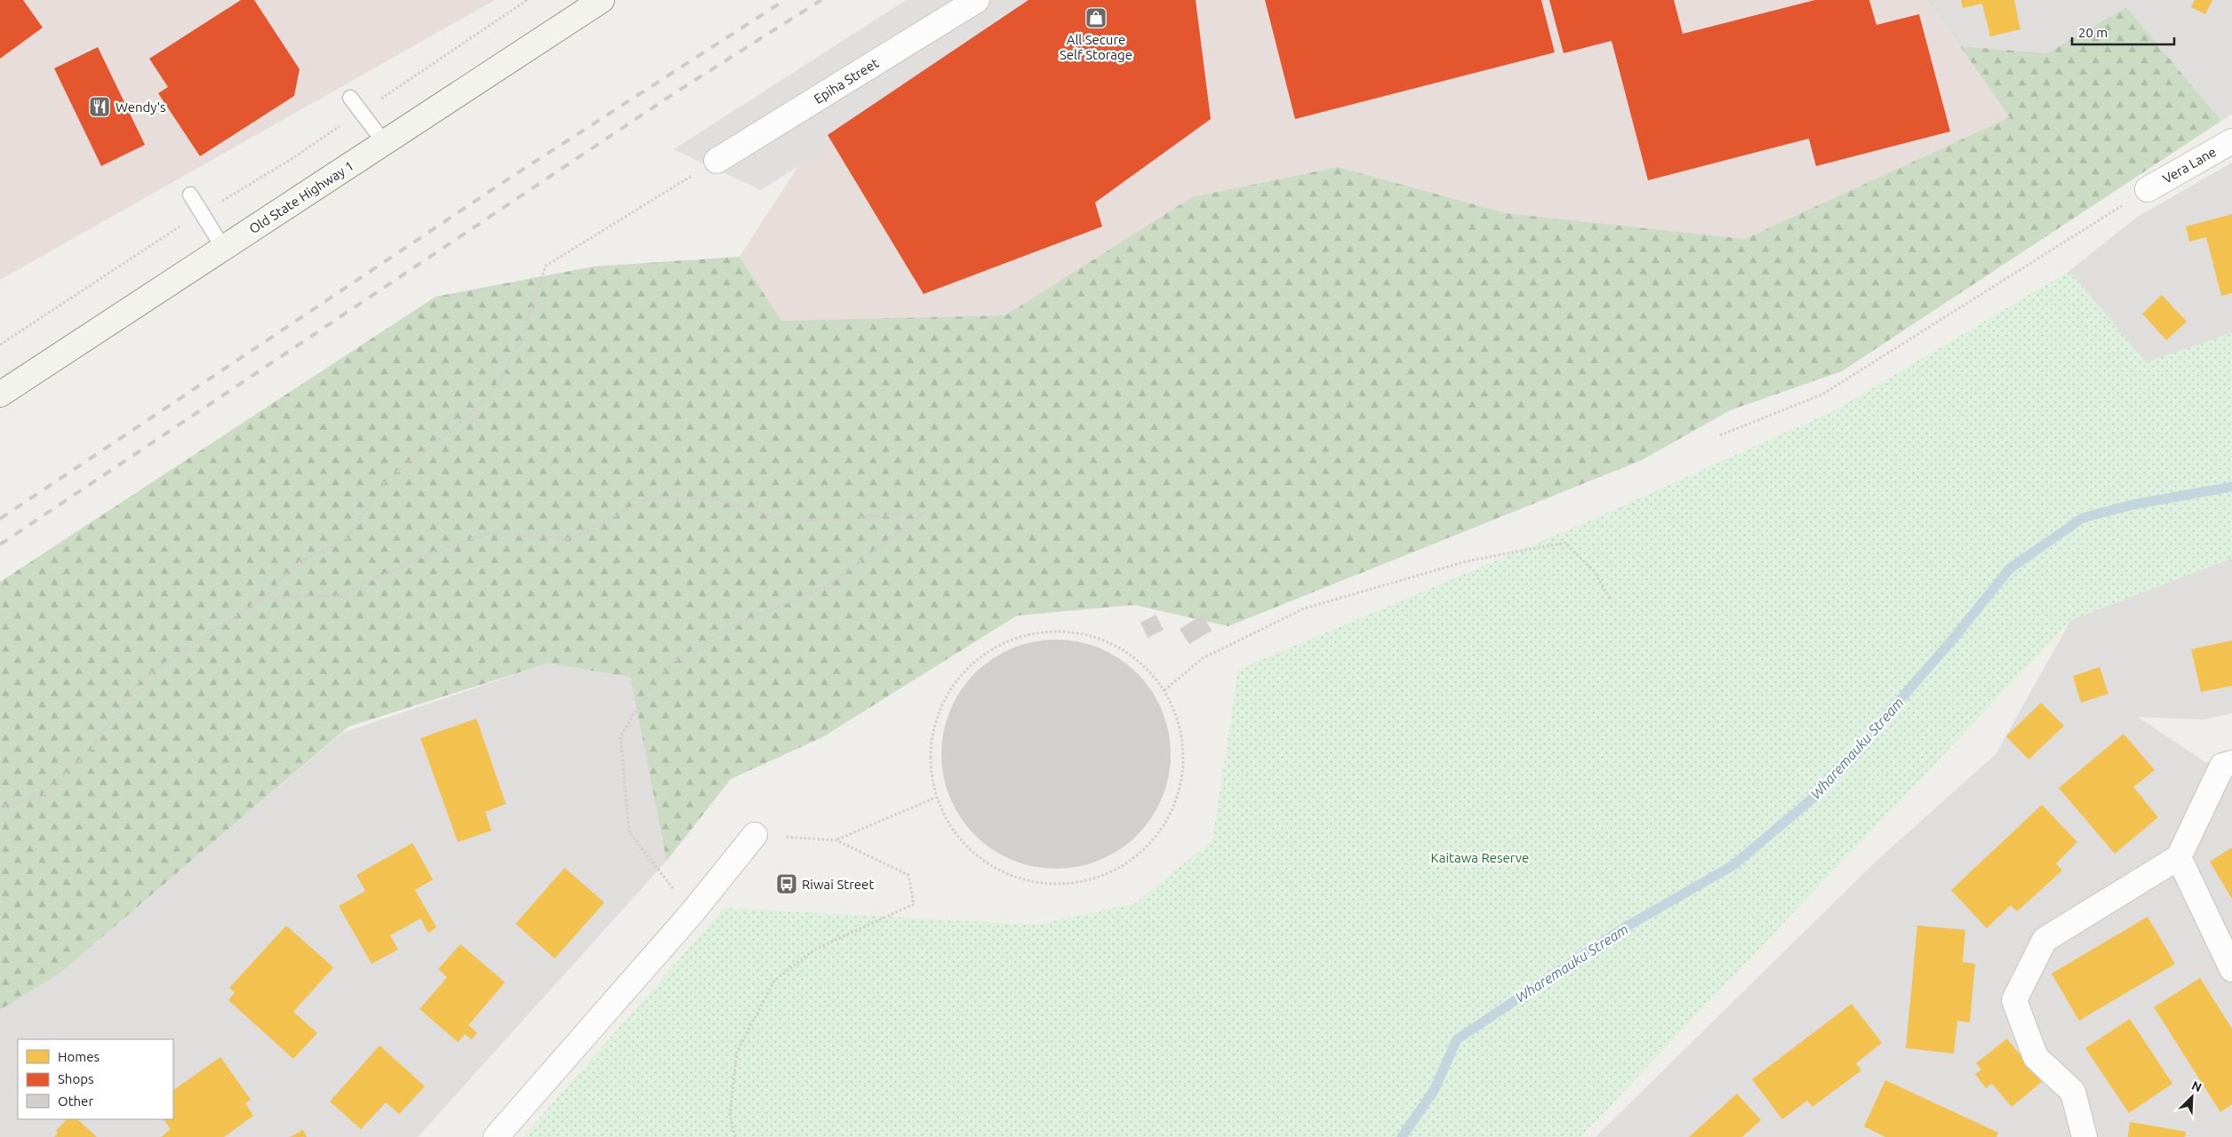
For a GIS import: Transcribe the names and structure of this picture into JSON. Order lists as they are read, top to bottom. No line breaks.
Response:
{"streets":{"main road":["Old State Highway 1"],"street":["Epiha Street","Vera Lane"]},"water":["Wharemauku Stream"],"parks":["Kaitawa Reserve"],"places":{"shop":["All Secure Self Storage"],"restaurant":["Wendy's"],"bus stop":["Riwai Street"]},"legend":["Homes","Shops","Other"],"scale_bar":"20 m","north":"top right"}
